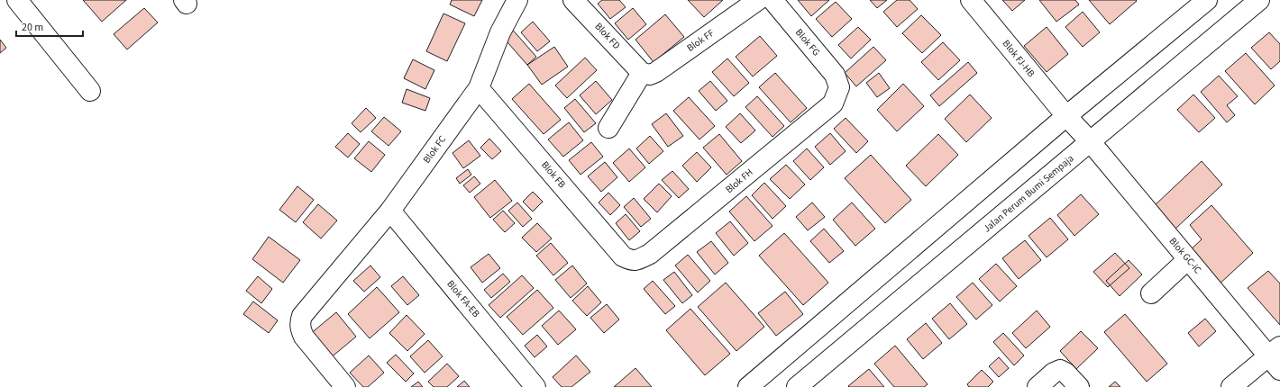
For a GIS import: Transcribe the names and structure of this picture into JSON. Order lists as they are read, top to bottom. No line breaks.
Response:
{"streets":{"street":["Blok FD","Blok FF","Blok FG","Blok FJ-HB","Blok FC","Blok FB","Blok FH","Jalan Perum Bumi Sempaja","Blok GC-iC","Blok FA-EB"]},"crossings":[["Blok FD","Blok FF"],["Blok FG","Blok FH"],["Blok FJ-HB","Jalan Perum Bumi Sempaja"],["Blok FJ-HB","Blok GC-iC"],["Blok FC","Blok FB"],["Blok FC","Blok FA-EB"],["Blok FB","Blok FH"],["Jalan Perum Bumi Sempaja","Blok GC-iC"]],"scale_bar":"20 m"}
